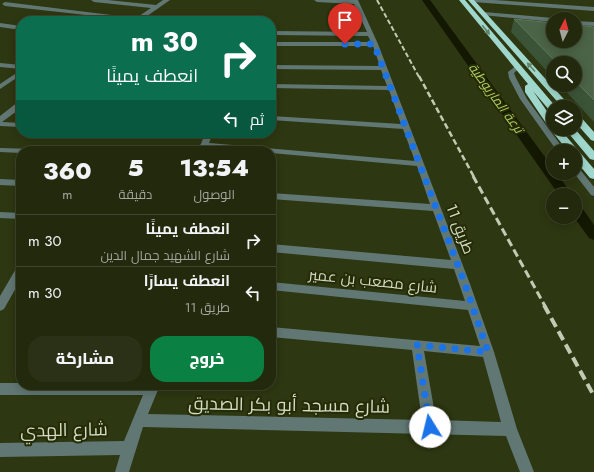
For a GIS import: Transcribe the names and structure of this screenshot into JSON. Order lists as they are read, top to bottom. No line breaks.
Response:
{"streets":{"street":["طريق 11","شارع مصعب بن عمير","شارع مسجد أبو بكر الصديق","شارع الهدي"]},"crossings":[["طريق 11","شارع مصعب بن عمير"],["طريق 11","شارع مسجد أبو بكر الصديق"]],"water":["ترعة الماريوطية"],"north":"top","page":{"map_buttons":["+","−"],"turn":["30 m","انعطف يمينًا"],"then":"ثم","eta":["13:54","الوصول","5","دقيقة","360","m"],"list":[{"name":"انعطف يمينًا","note":"شارع الشهيد جمال الدين","value":"30 m"},{"name":"انعطف يسارًا","note":"طريق 11","value":"30 m"}],"buttons":["خروج","مشاركة"]}}
